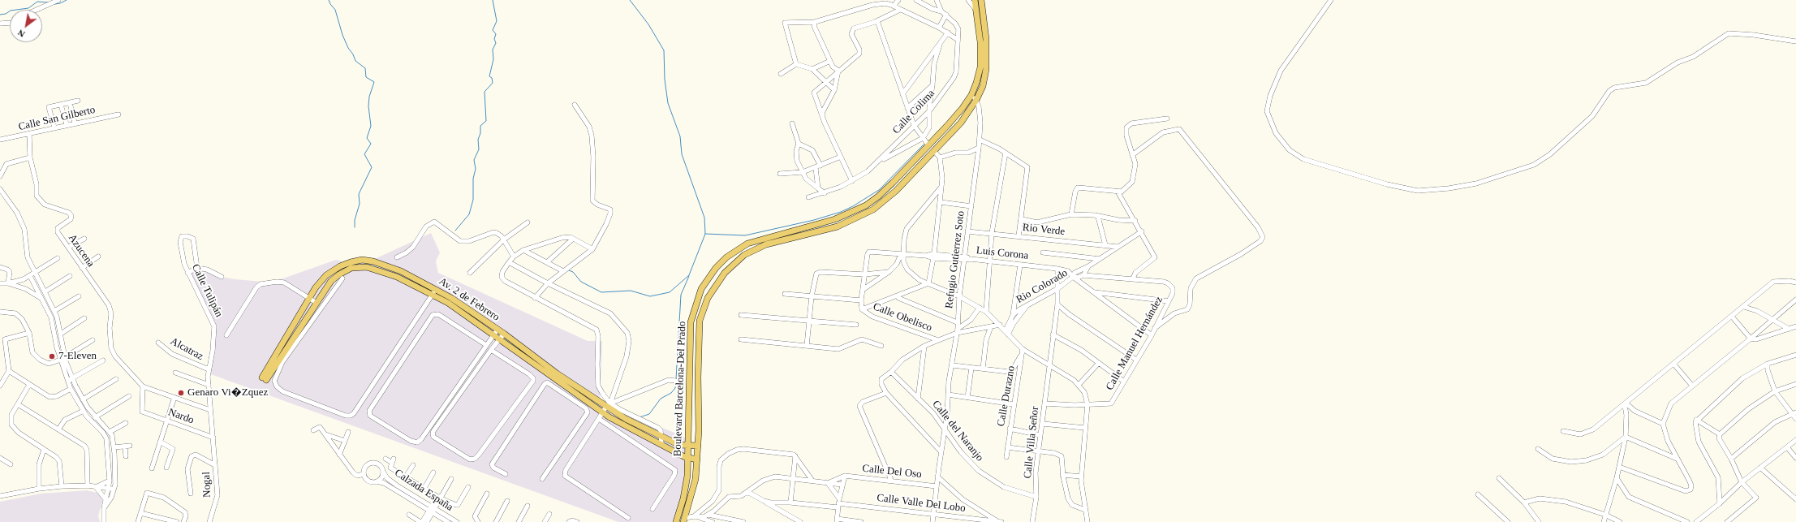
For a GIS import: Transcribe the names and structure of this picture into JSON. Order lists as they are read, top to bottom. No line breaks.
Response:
{"streets":{"main road":["Av. 2 de Febrero","Boulevard Barcelona-Del Prado"],"street":["Calle Colima","Calle San Gilberto","Rio Verde","Azucena","Luis Corona","Refugio Gutierrez Soto","Rio Colorado","Calle Tulipán","Calle Obelisco","Calle Manuel Hernández","Alcatraz","Calle Durazno","Nardo","Calle del Naranjo","Calle Villa Señor","Calle Del Oso","Nogal","Calzada España","Calle Valle Del Lobo"]},"crossings":[["Rio Verde","Refugio Gutierrez Soto"],["Rio Verde","Rio Colorado"],["Azucena","Nardo"],["Luis Corona","Refugio Gutierrez Soto"],["Luis Corona","Rio Colorado"],["Luis Corona","Calle Obelisco"],["Luis Corona","Calle Manuel Hernández"],["Luis Corona","Calle Villa Señor"],["Refugio Gutierrez Soto","Boulevard Barcelona-Del Prado"],["Refugio Gutierrez Soto","Calle del Naranjo"],["Refugio Gutierrez Soto","Calle Del Oso"],["Refugio Gutierrez Soto","Calle Valle Del Lobo"],["Rio Colorado","Calle Villa Señor"],["Calle Tulipán","Alcatraz"],["Calle Tulipán","Nogal"],["Av. 2 de Febrero","Boulevard Barcelona-Del Prado"],["Calle Durazno","Calle del Naranjo"],["Nardo","Nogal"],["Calle del Naranjo","Calle Villa Señor"]],"places":["7-Eleven","Genaro Vi�Zquez"],"north":"bottom left"}
